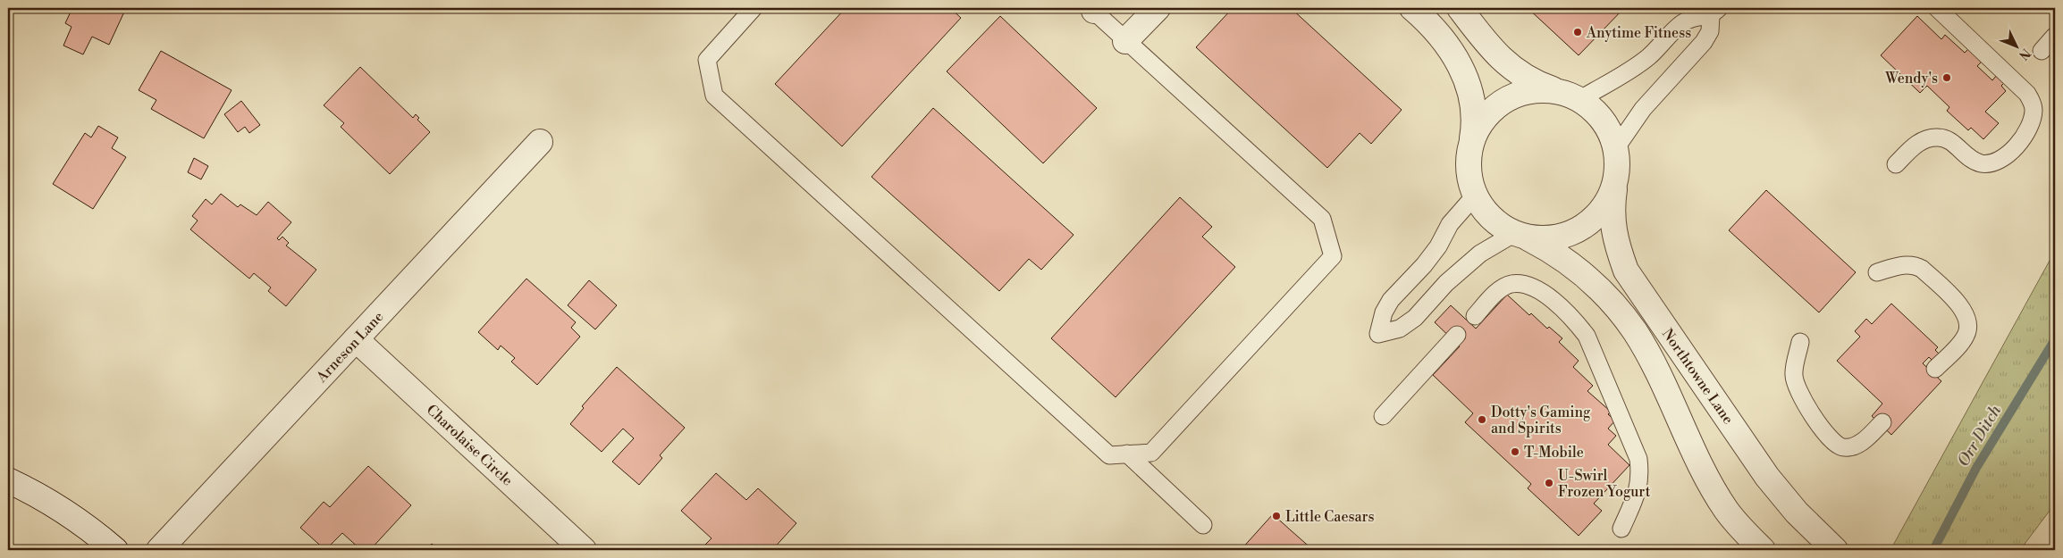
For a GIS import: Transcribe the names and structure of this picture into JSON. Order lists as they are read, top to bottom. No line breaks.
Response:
{"streets":{"street":["Arneson Lane","Northtowne Lane","Charolaise Circle"]},"crossings":[["Arneson Lane","Charolaise Circle"]],"water":["Orr Ditch"],"places":["Anytime Fitness","Wendy's","Dotty's Gaming and Spirits","T-Mobile","U-Swirl Frozen Yogurt","Little Caesars"],"north":"bottom right"}
